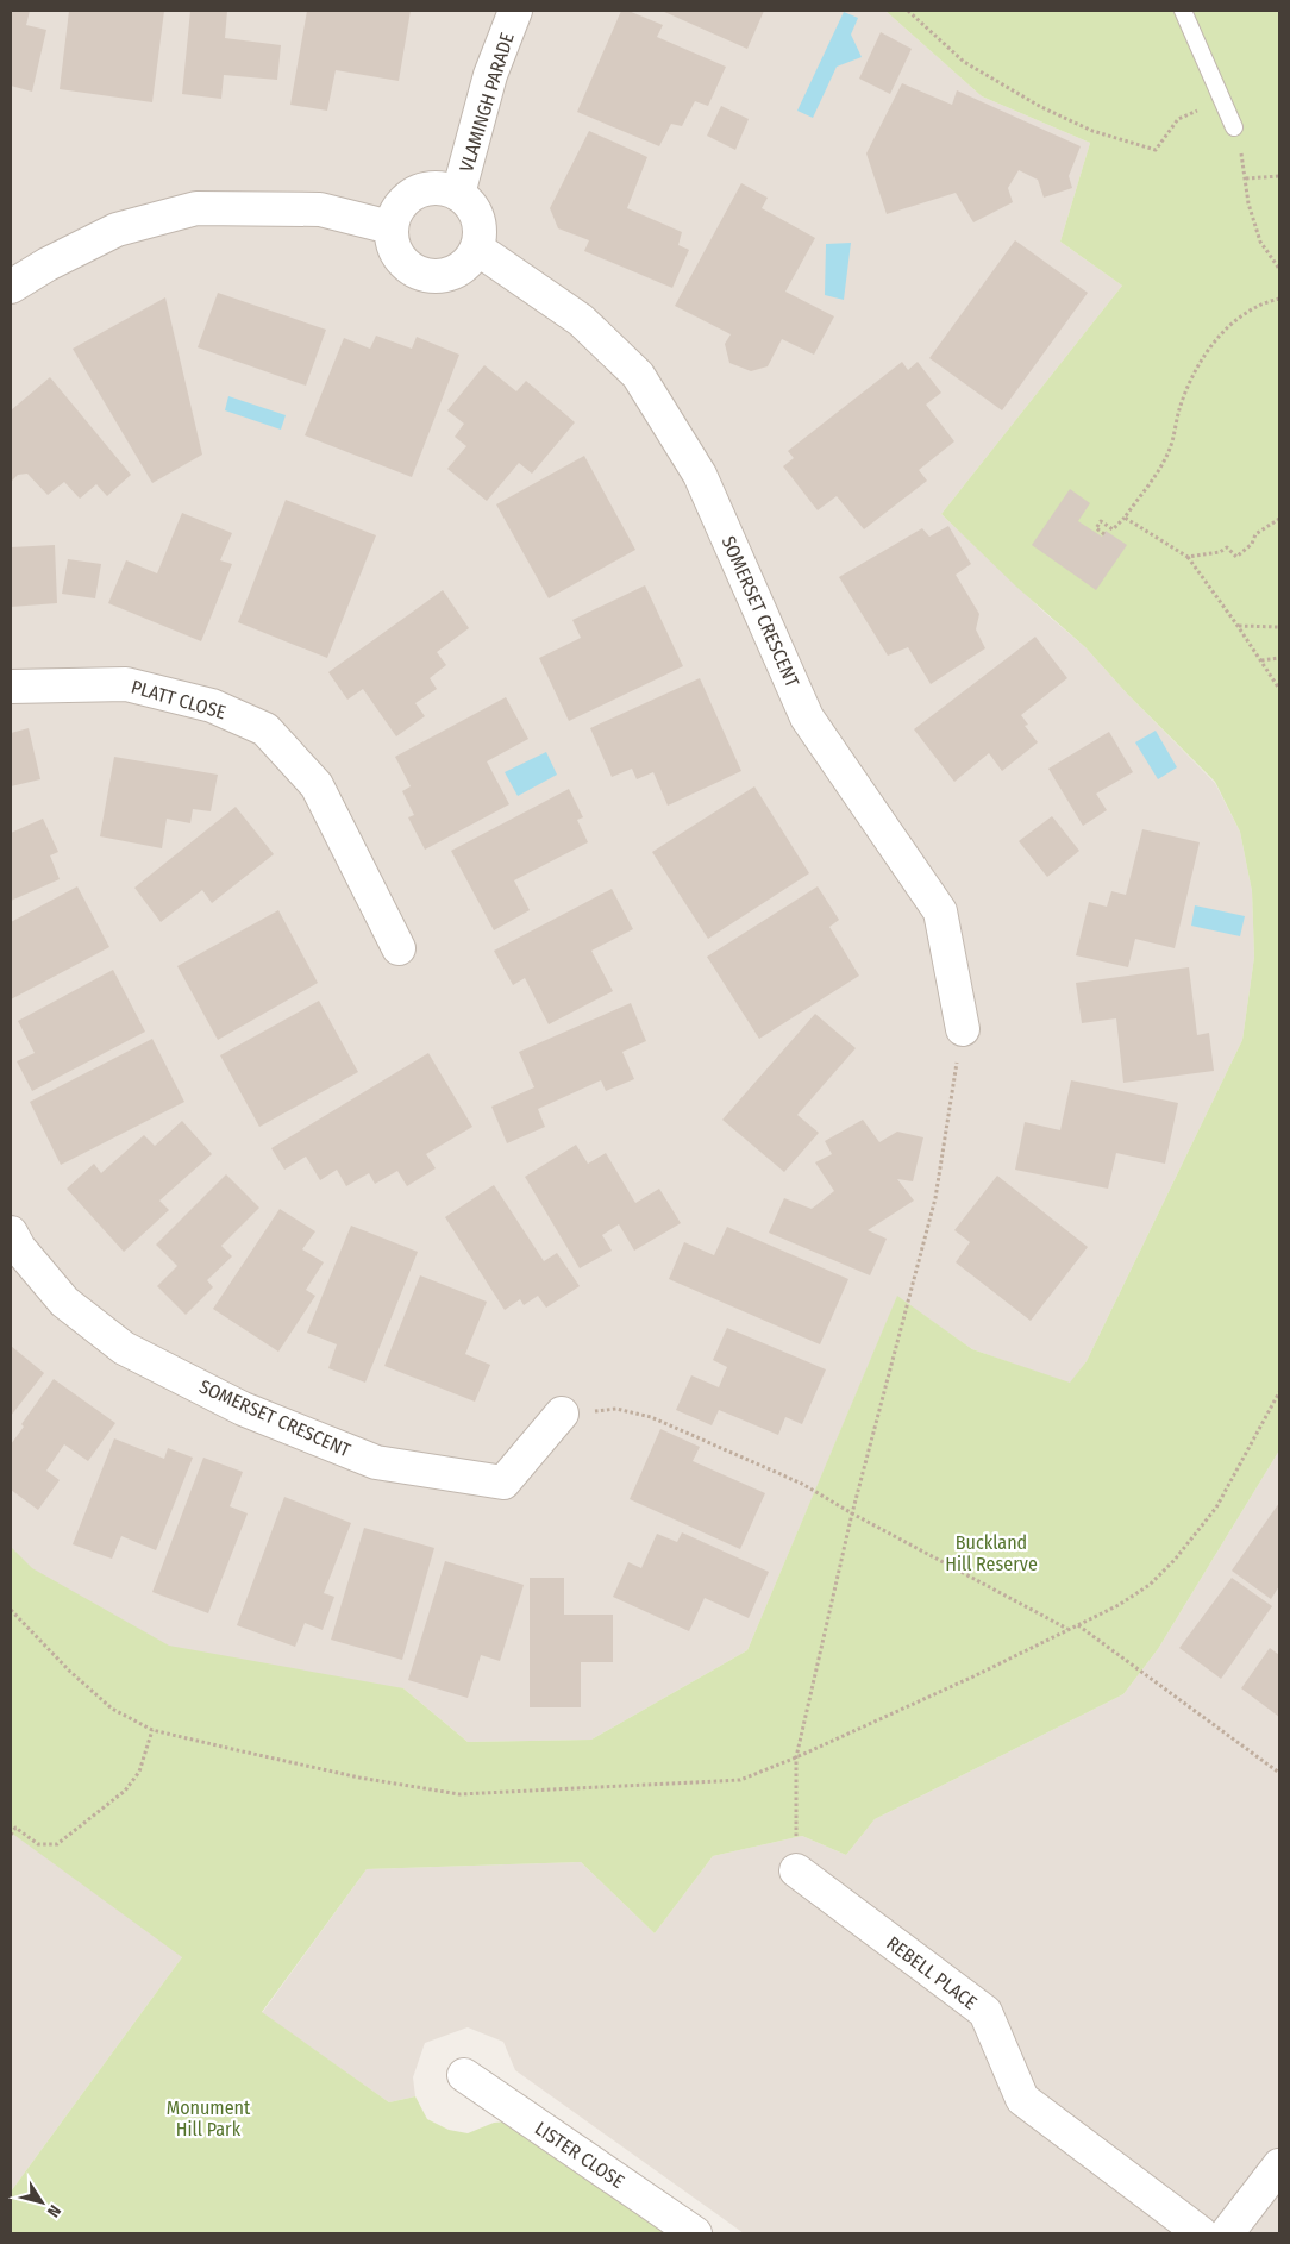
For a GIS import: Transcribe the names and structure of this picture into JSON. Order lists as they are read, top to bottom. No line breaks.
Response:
{"streets":{"street":["VLAMINGH PARADE","SOMERSET CRESCENT","PLATT CLOSE","REBELL PLACE","LISTER CLOSE"]},"crossings":[["VLAMINGH PARADE","SOMERSET CRESCENT"]],"parks":["Buckland Hill Reserve","Monument Hill Park"],"north":"bottom right"}
